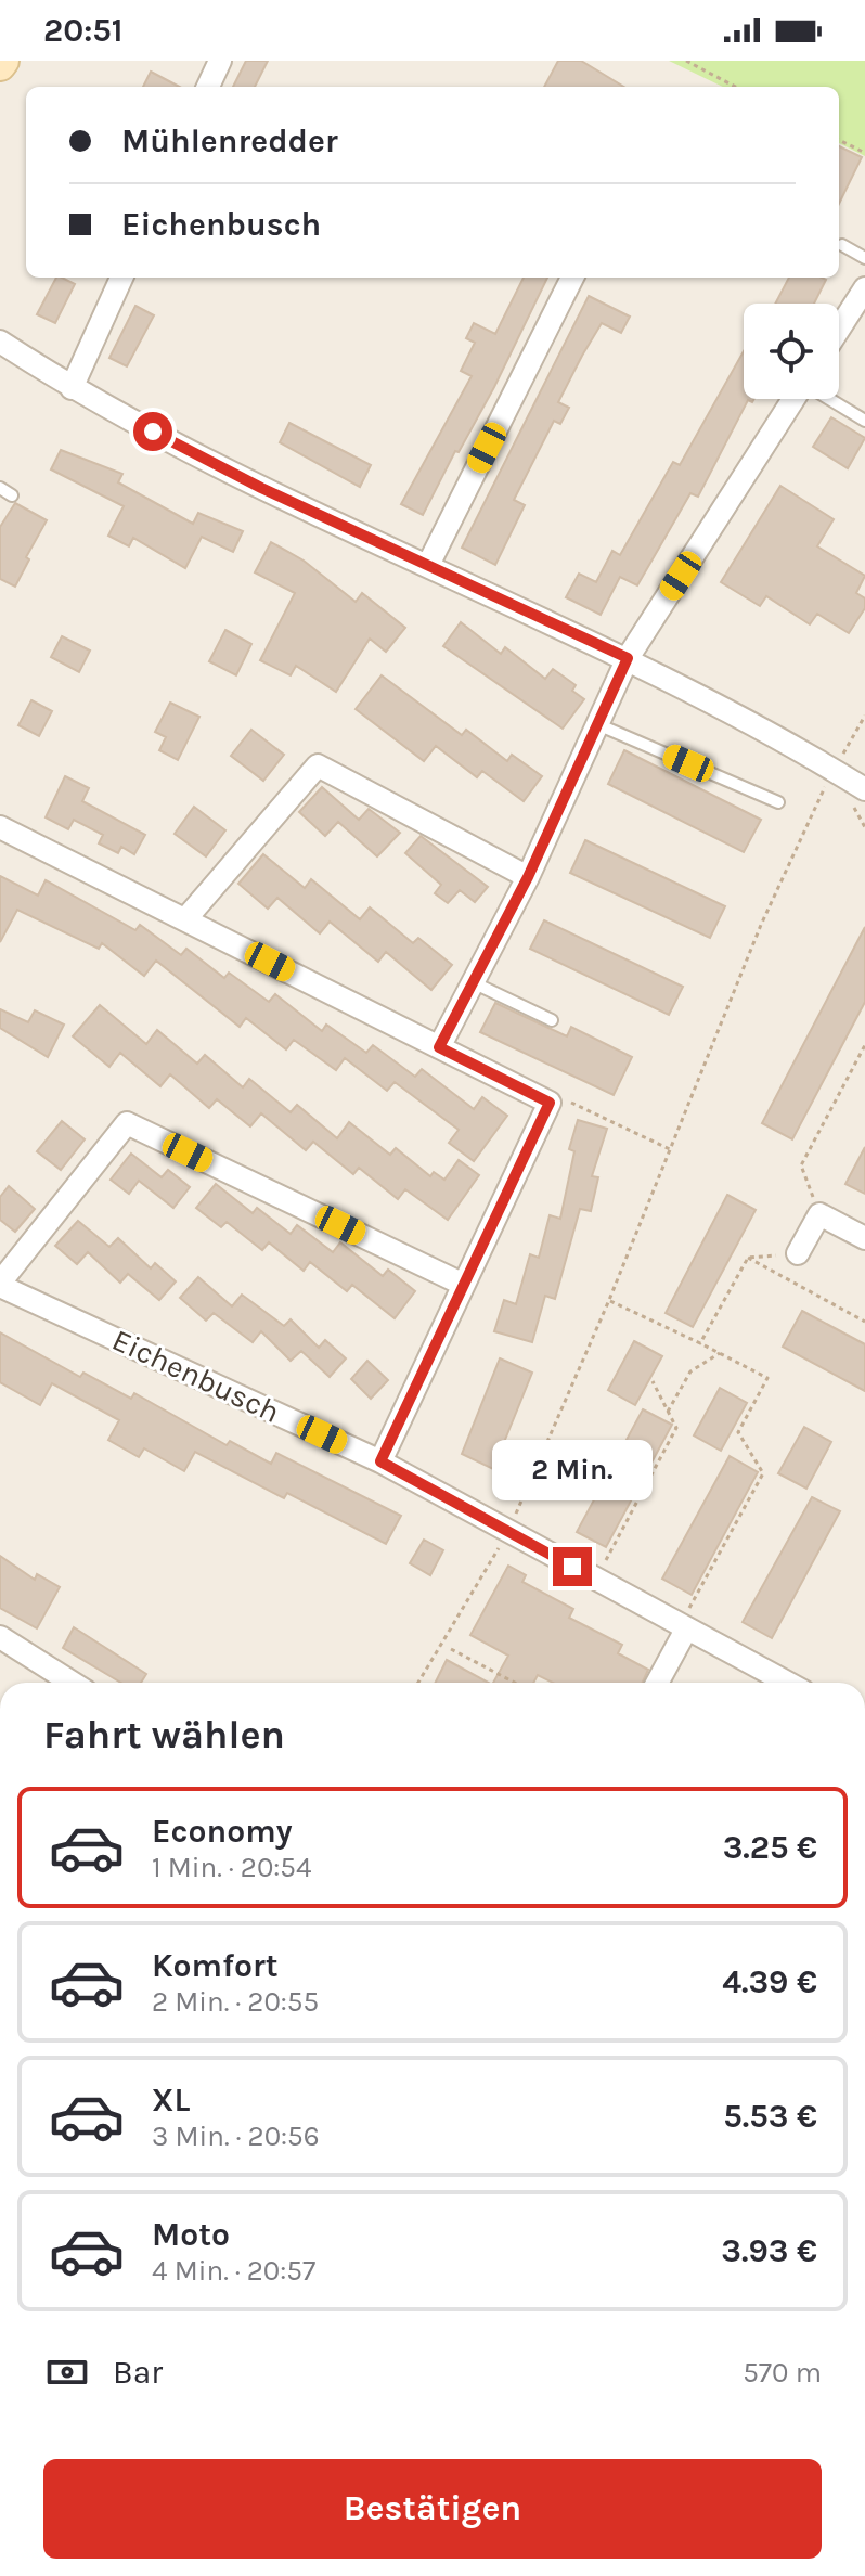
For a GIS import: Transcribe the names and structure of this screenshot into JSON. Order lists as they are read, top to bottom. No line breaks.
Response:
{"streets":{"street":["Eichenbusch"]},"page":{"status":"20:51","banner":["Mühlenredder","Eichenbusch"],"bubble":"2 Min.","heading":"Fahrt wählen","list":[{"name":"Economy","note":"1 Min. · 20:54","value":"3.25 €"},{"name":"Komfort","note":"2 Min. · 20:55","value":"4.39 €"},{"name":"XL","note":"3 Min. · 20:56","value":"5.53 €"},{"name":"Moto","note":"4 Min. · 20:57","value":"3.93 €"}],"pay":["Bar","570 m"],"buttons":"Bestätigen"}}
